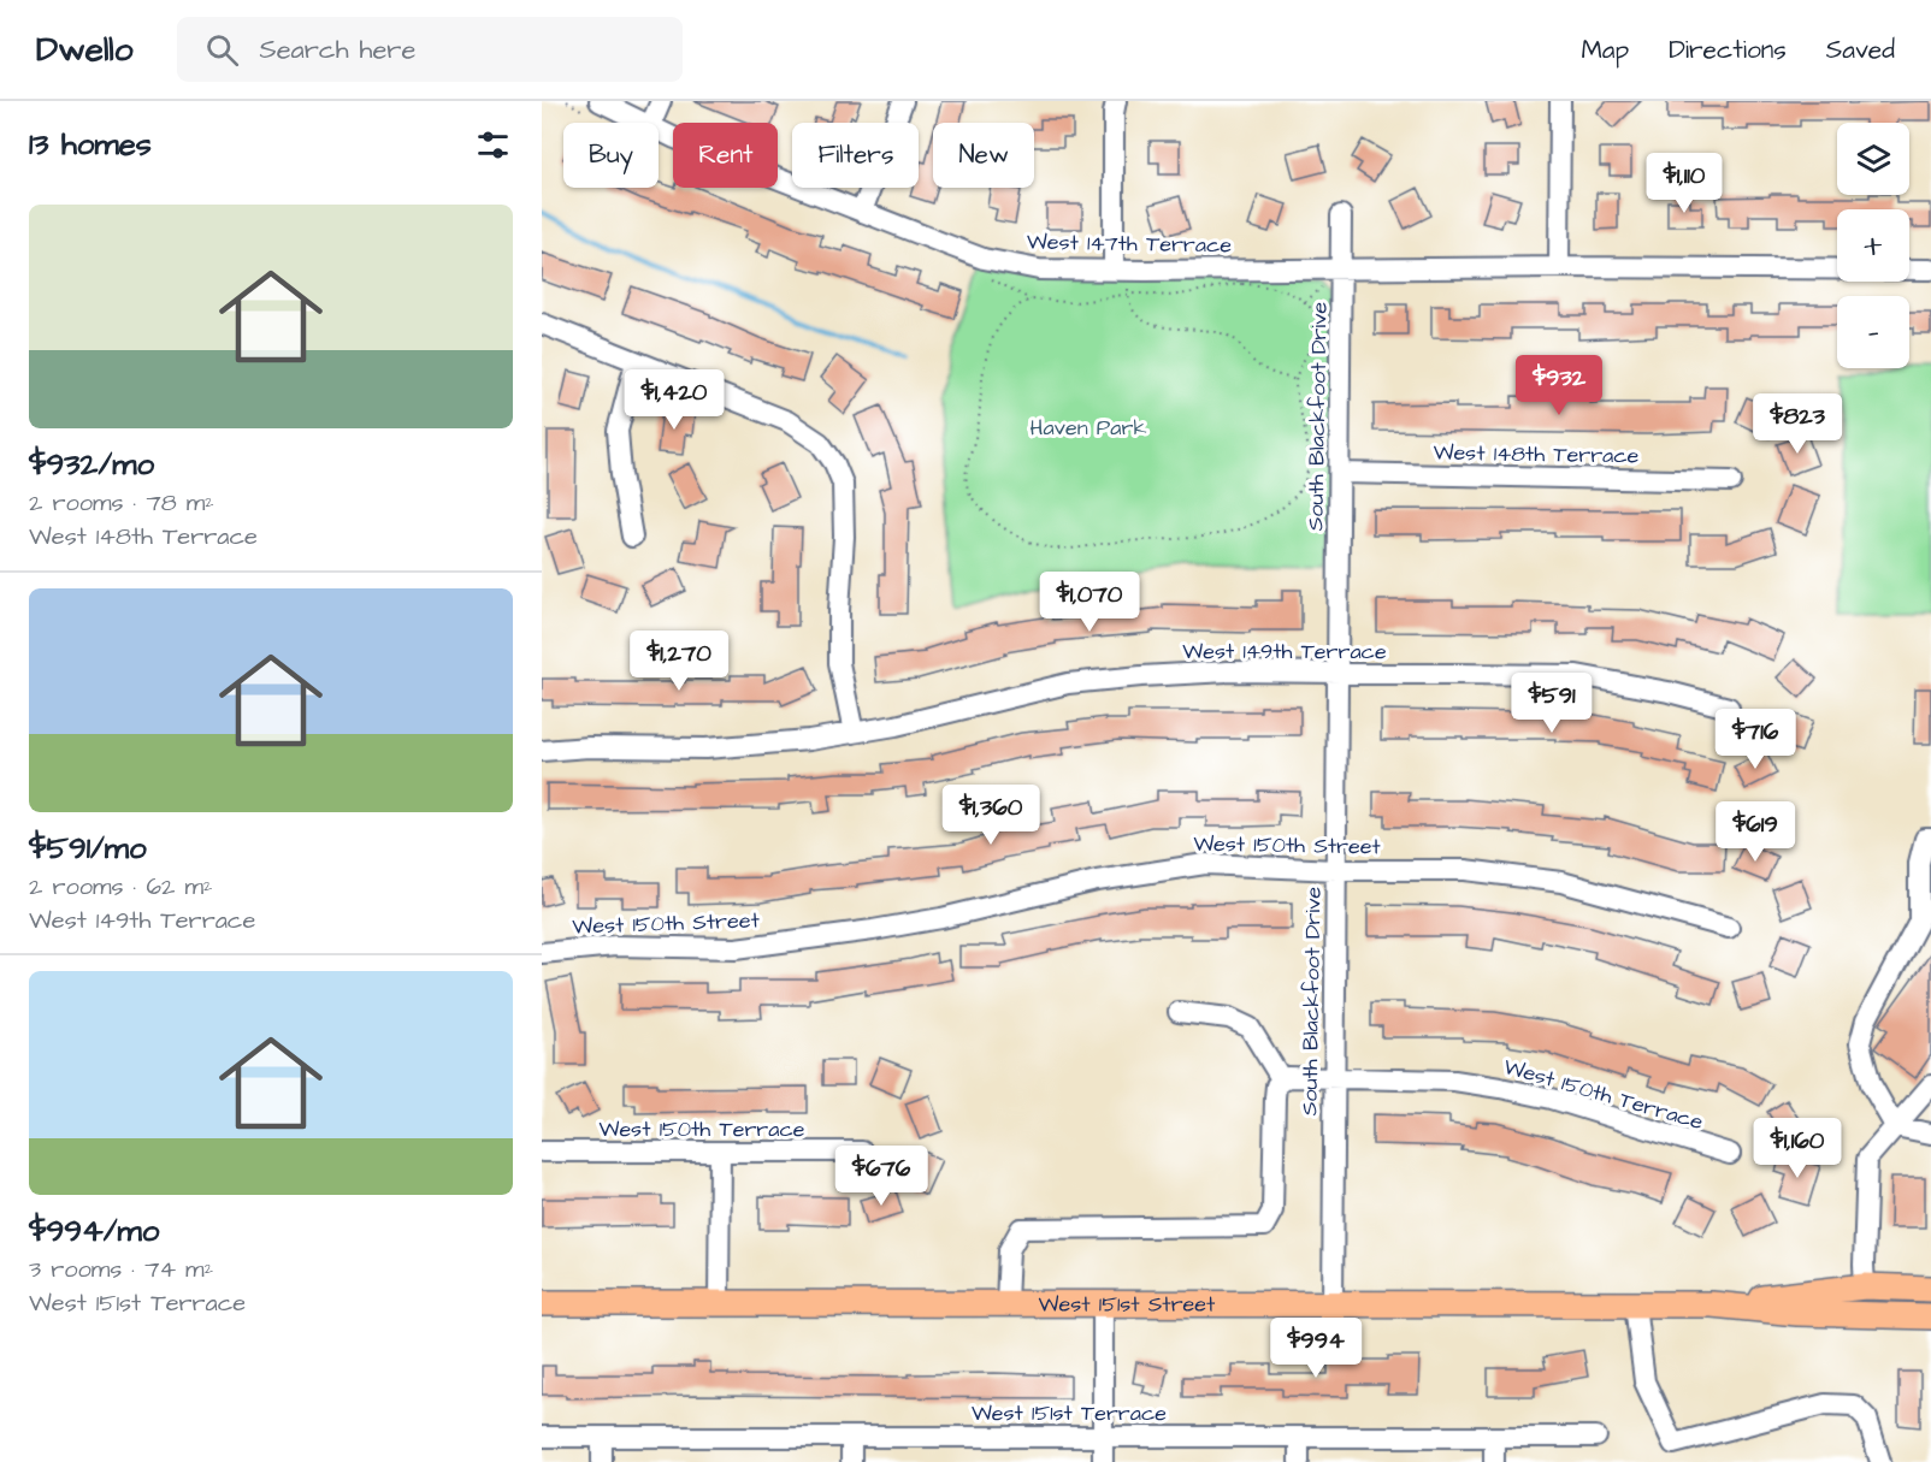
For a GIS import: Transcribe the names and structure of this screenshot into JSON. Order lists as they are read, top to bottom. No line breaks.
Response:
{"streets":{"main road":["West 151st Street"],"street":["West 147th Terrace","South Blackfoot Drive","West 148th Terrace","West 149th Terrace","West 150th Street","West 150th Terrace","West 151st Terrace"]},"crossings":[["West 147th Terrace","South Blackfoot Drive"],["South Blackfoot Drive","West 148th Terrace"],["South Blackfoot Drive","West 149th Terrace"],["South Blackfoot Drive","West 150th Street"],["South Blackfoot Drive","West 150th Terrace"],["South Blackfoot Drive","West 151st Street"]],"parks":["Haven Park"],"page":{"header":"Dwello","search":"Search here","nav":["Map","Directions","Saved"],"heading":"13 homes","map_buttons":["+","−"],"chip":["Buy","Rent","Filters","New"],"price":["$1,110","$932","$1,420","$823","$1,070","$1,270","$591","$716","$1,360","$619","$1,160","$676","$994"],"list":[{"name":"$932/mo","note":"2 rooms · 78 m² · West 148th Terrace"},{"name":"$591/mo","note":"2 rooms · 62 m² · West 149th Terrace"},{"name":"$994/mo","note":"3 rooms · 74 m² · West 151st Terrace"}]}}
